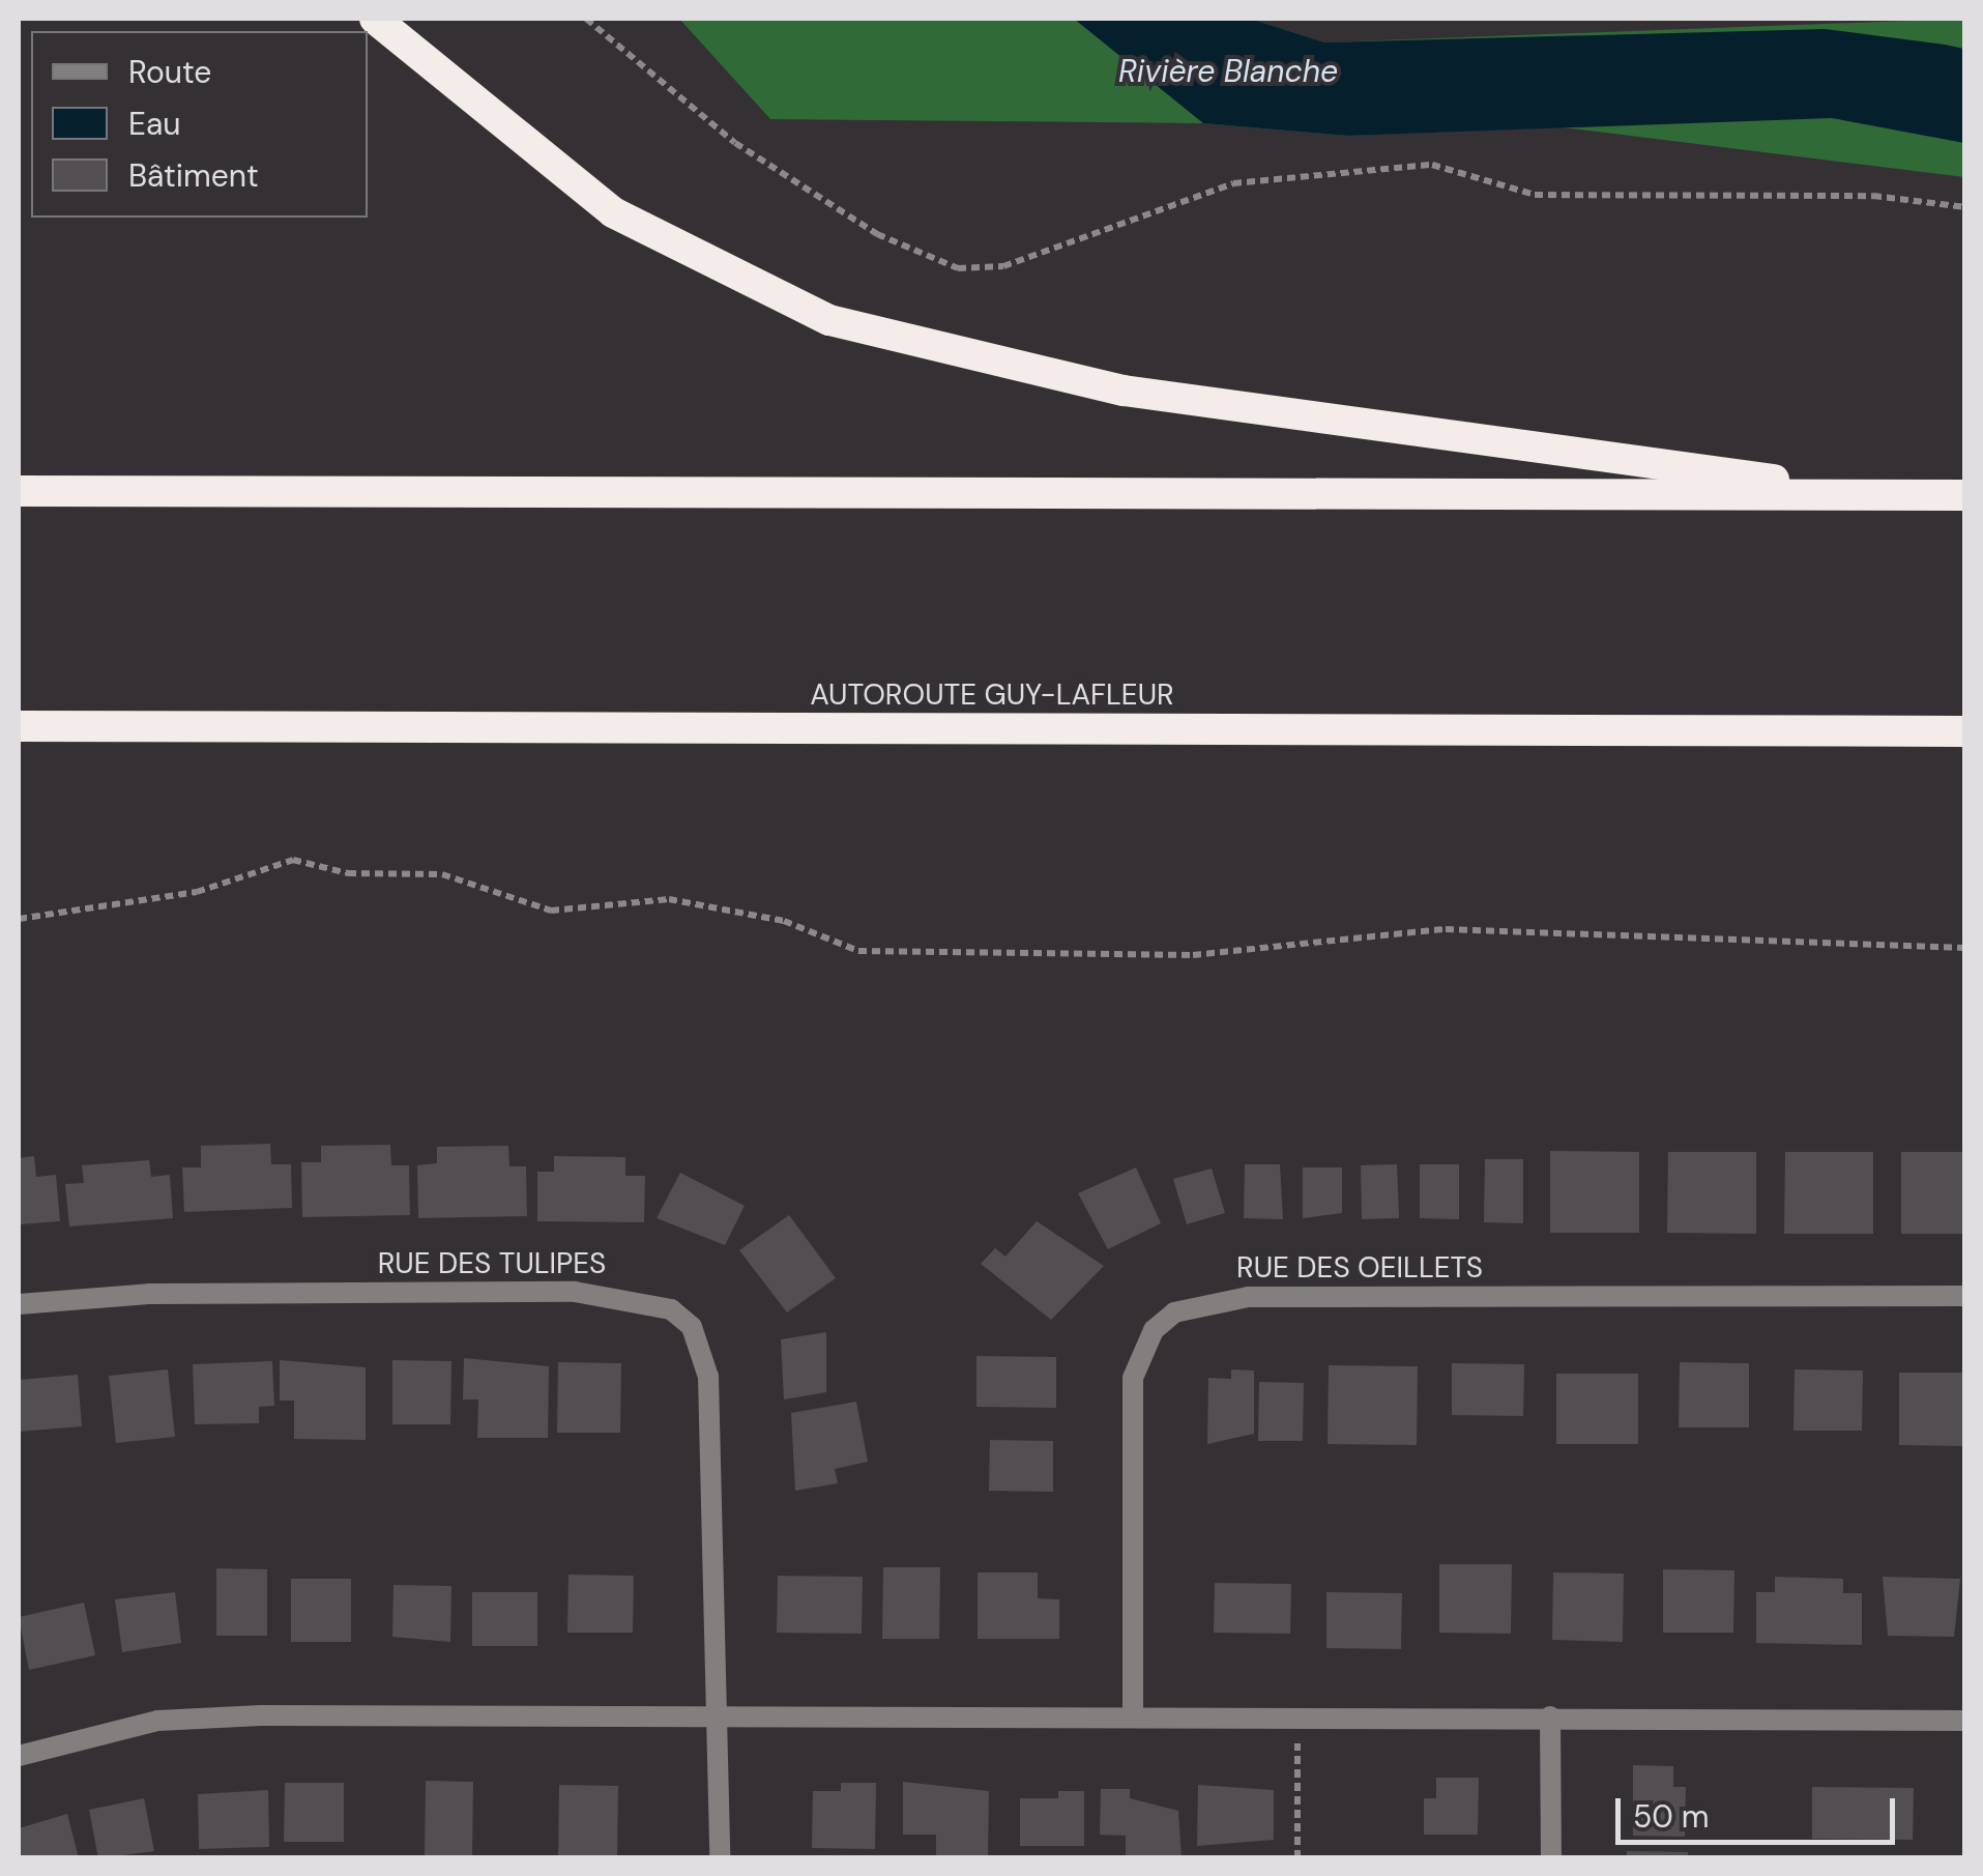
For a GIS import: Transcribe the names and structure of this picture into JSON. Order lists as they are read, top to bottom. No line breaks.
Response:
{"streets":{"highway":["AUTOROUTE GUY-LAFLEUR"],"street":["RUE DES TULIPES","RUE DES OEILLETS"]},"water":["Rivière Blanche"],"legend":["Route","Eau","Bâtiment"],"scale_bar":"50 m"}
